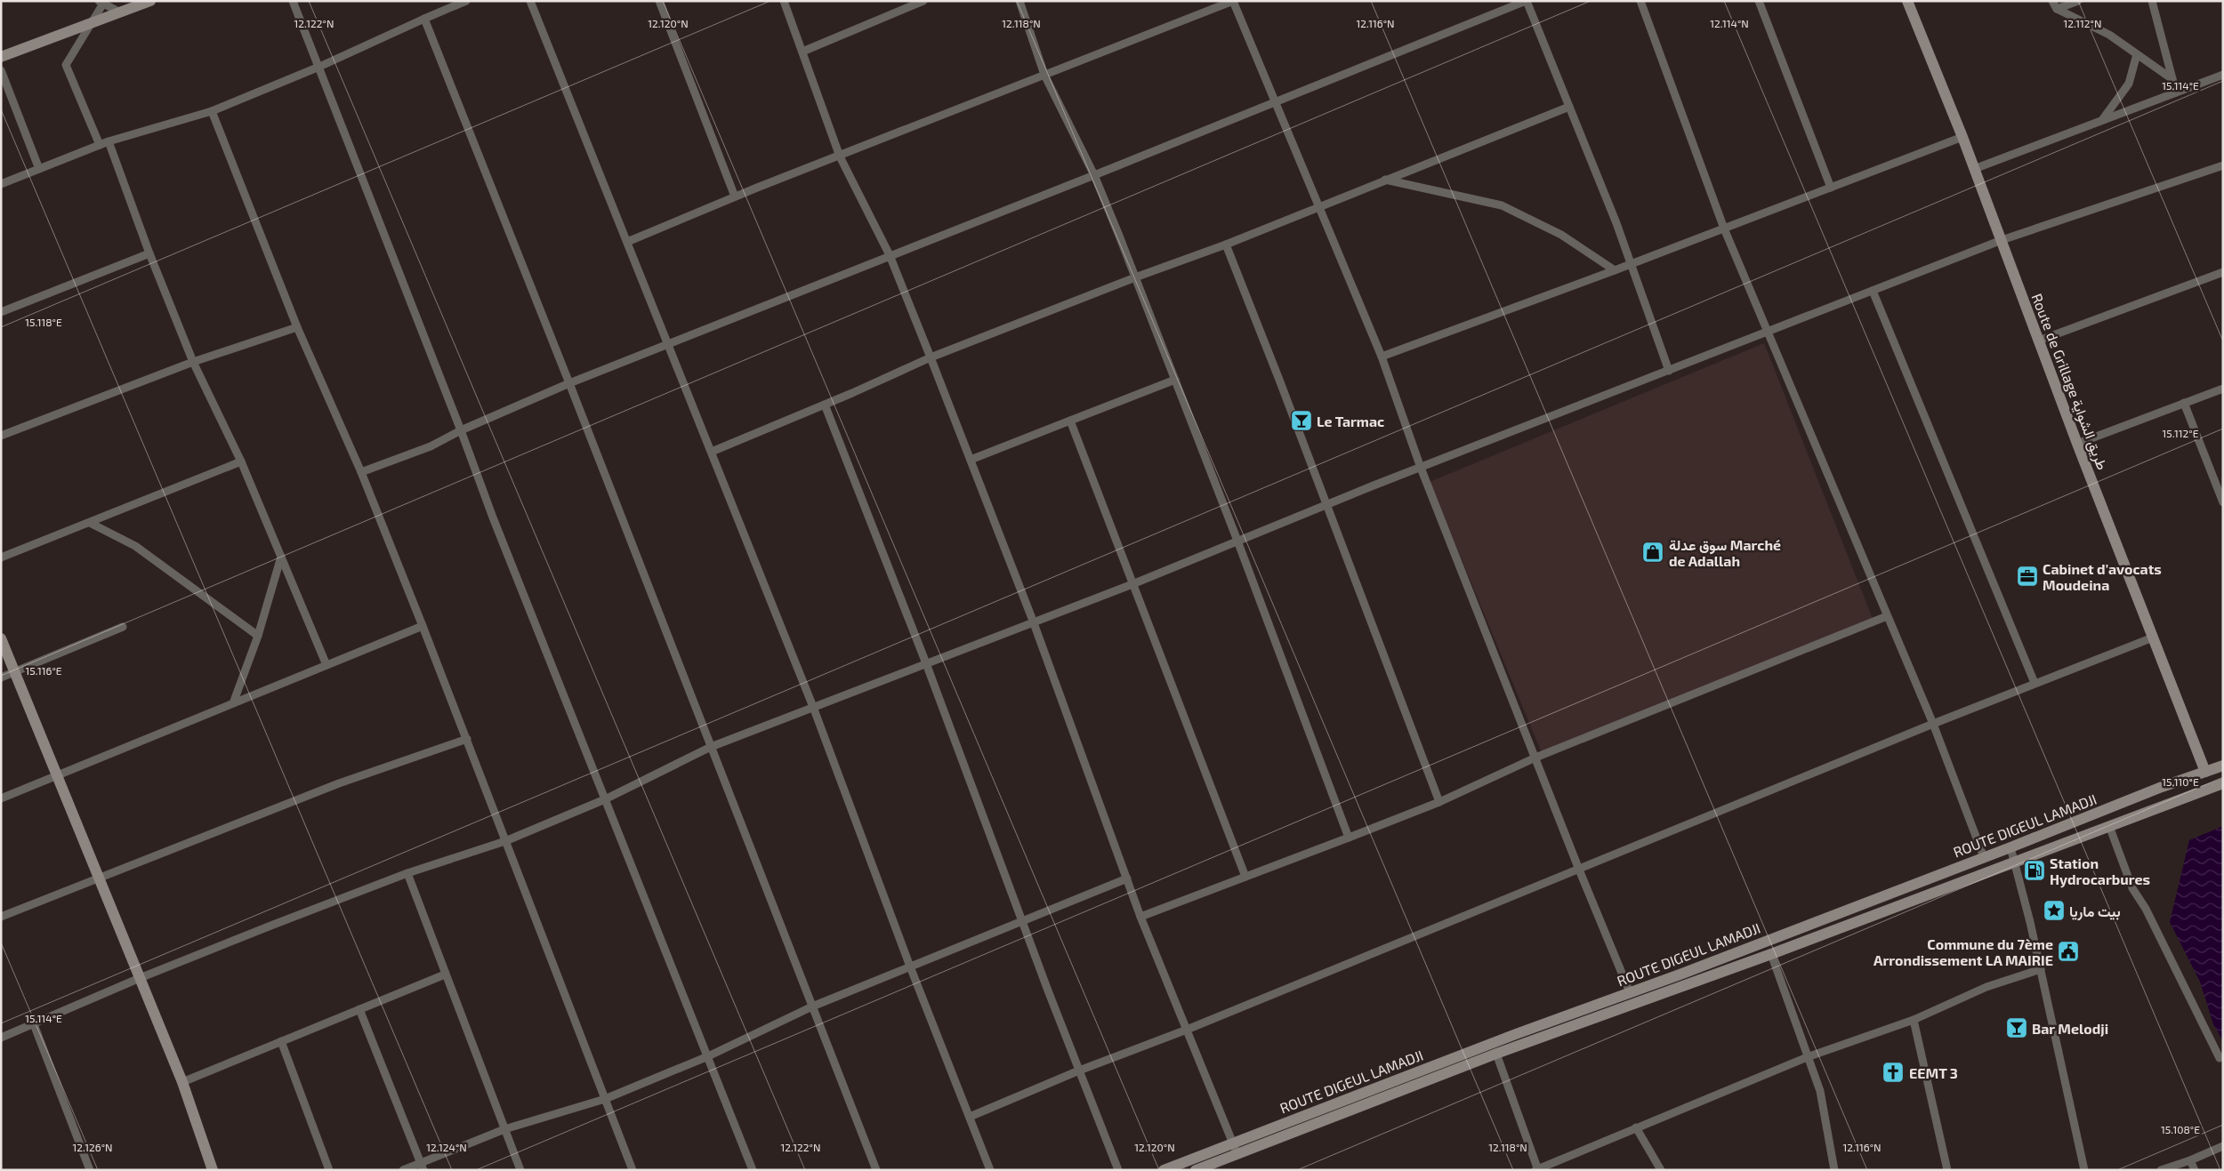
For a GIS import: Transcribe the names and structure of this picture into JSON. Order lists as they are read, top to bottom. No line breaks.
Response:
{"streets":{"main road":["Route de Grillage طريق الشواية","ROUTE DIGEUL LAMADJI"]},"crossings":[["Route de Grillage طريق الشواية","ROUTE DIGEUL LAMADJI"]],"places":{"bar":["Le Tarmac","Bar Melodji"],"shop":["سوق عدلة Marché de Adallah"],"office":["Cabinet d'avocats Moudeina"],"fuel station":["Station Hydrocarbures"],"place":["بيت ماريا"],"public building":["Commune du 7ème Arrondissement LA MAIRIE"],"church":["EEMT 3"]},"coordinates":["12.122°N","12.120°N","12.118°N","12.116°N","12.114°N","12.112°N","15.114°E","15.118°E","15.112°E","15.116°E","15.110°E","15.108°E","12.126°N","12.124°N"]}
